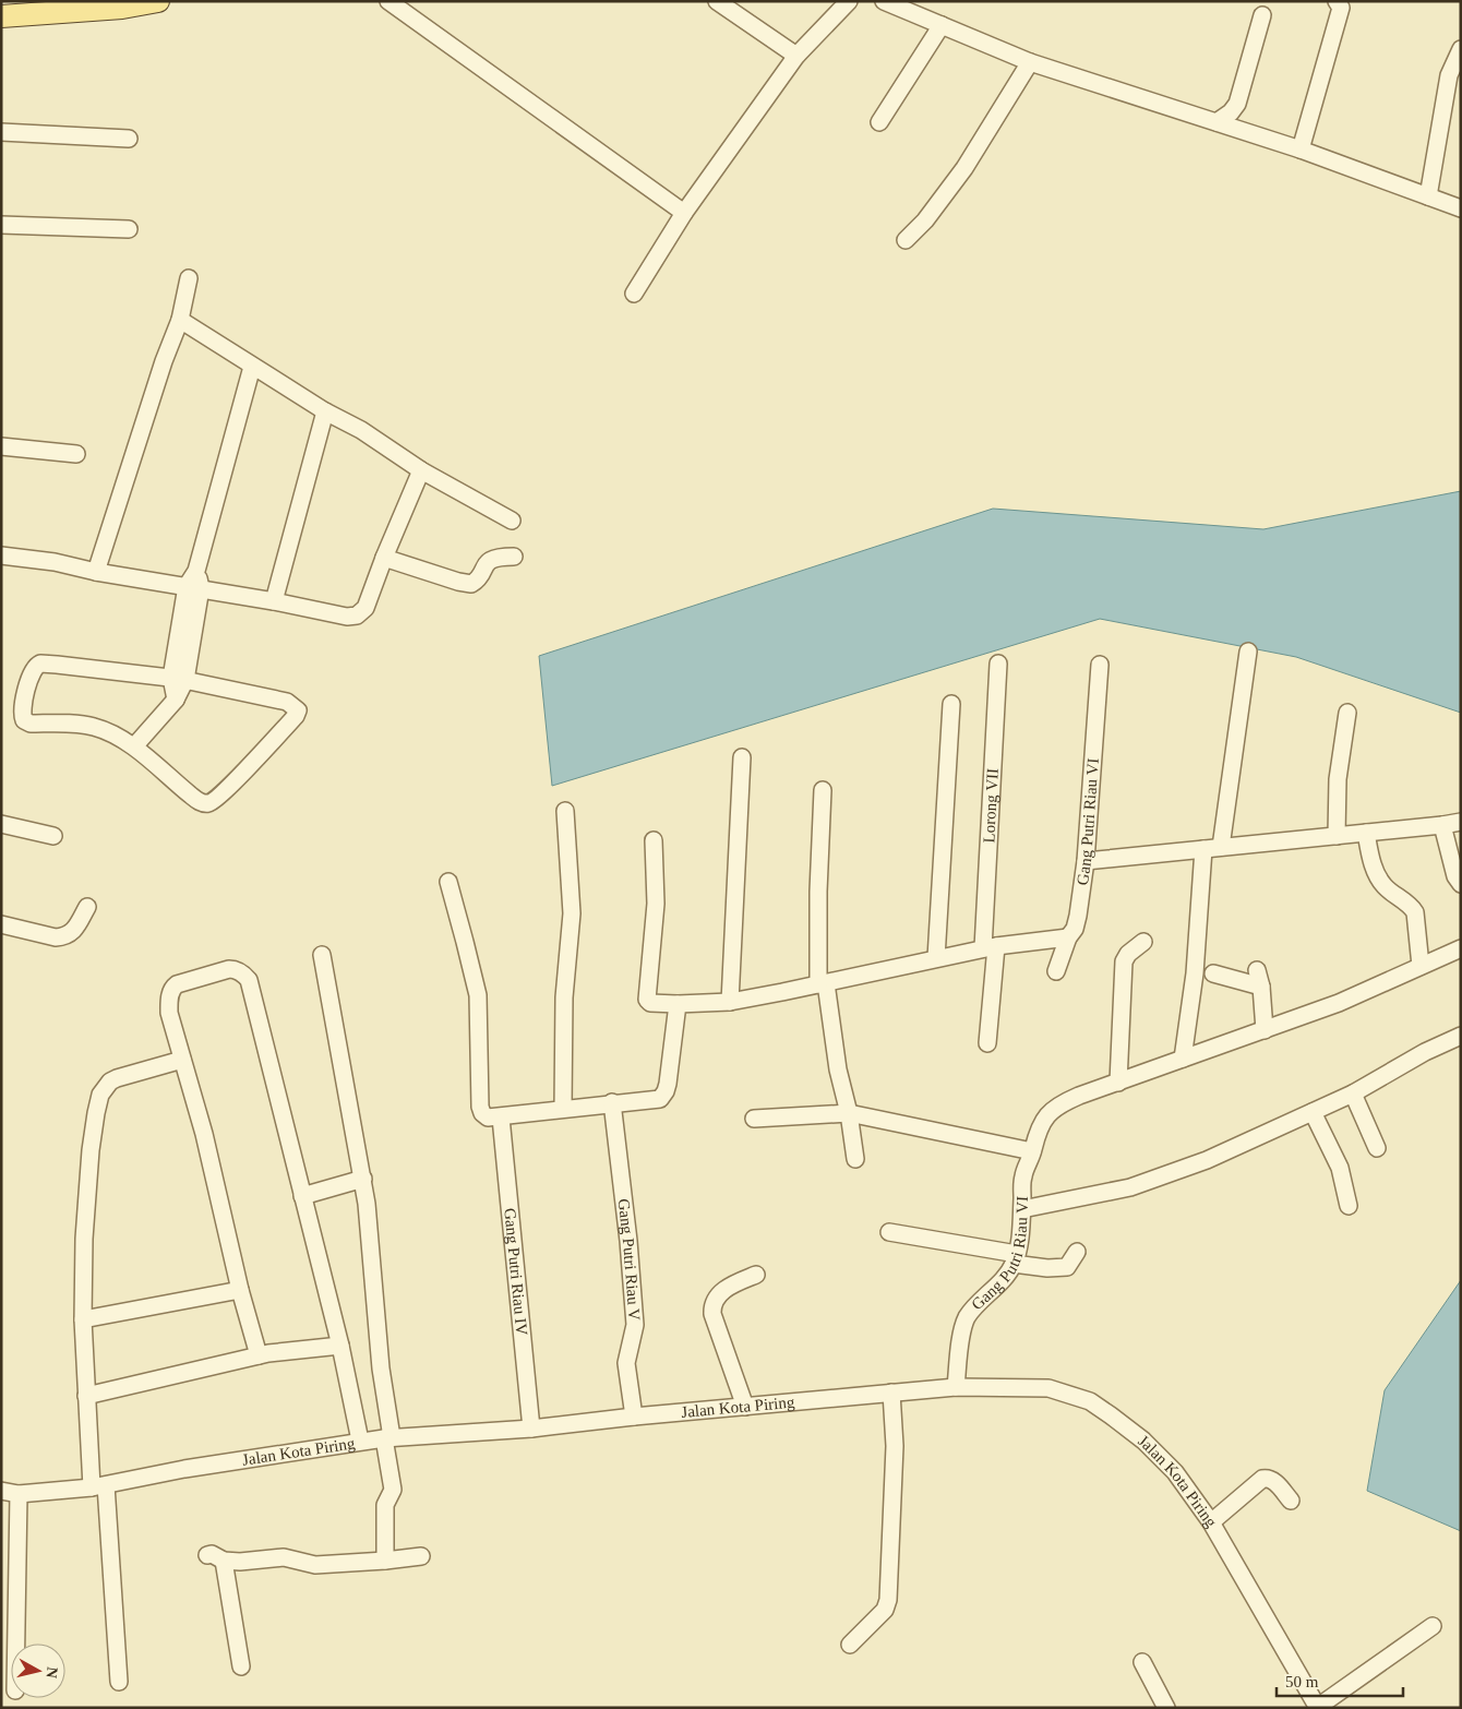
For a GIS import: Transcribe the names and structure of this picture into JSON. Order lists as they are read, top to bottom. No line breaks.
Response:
{"streets":{"street":["Lorong VII","Gang Putri Riau VI","Gang Putri Riau V","Gang Putri Riau IV","Jalan Kota Piring"]},"crossings":[["Gang Putri Riau VI","Jalan Kota Piring"],["Gang Putri Riau V","Jalan Kota Piring"],["Gang Putri Riau IV","Jalan Kota Piring"]],"scale_bar":"50 m","north":"right"}
